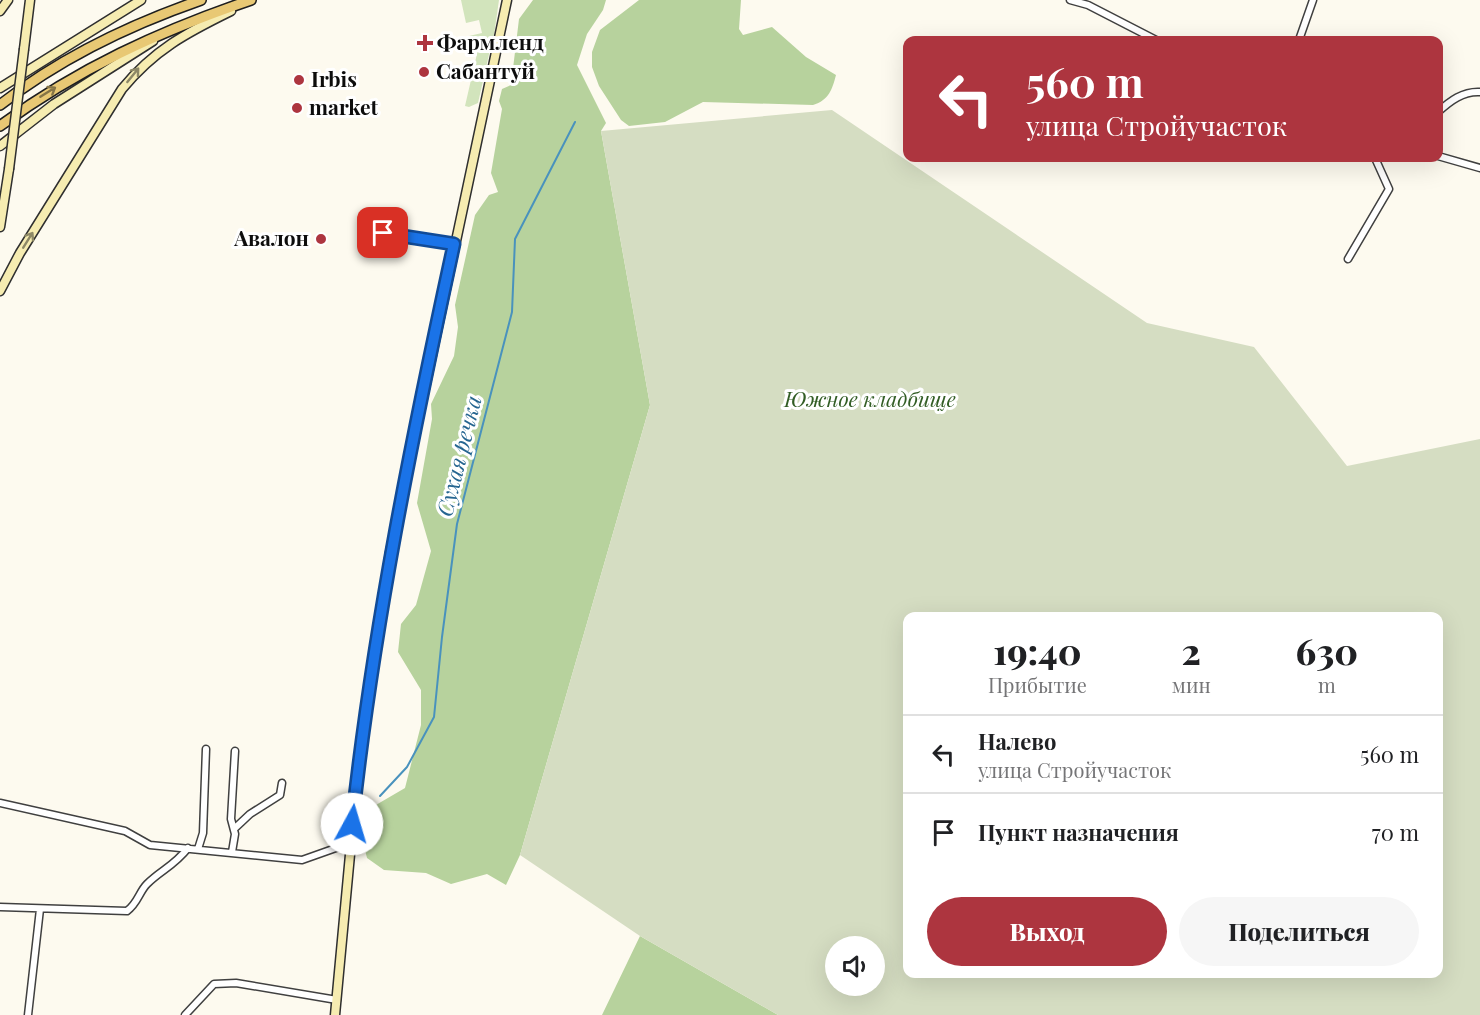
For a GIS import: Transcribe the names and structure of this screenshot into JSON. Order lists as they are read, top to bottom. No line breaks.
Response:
{"water":["Сухая речка"],"parks":["Южное кладбище"],"places":{"health":["Фармленд"],"other":["Сабантуй","Irbis","market","Авалон"]},"page":{"turn":["560 m","улица Стройучасток"],"eta":["19:40","Прибытие","2","мин","630","m"],"list":[{"name":"Налево","note":"улица Стройучасток","value":"560 m"},{"name":"Пункт назначения","value":"70 m"}],"buttons":["Выход","Поделиться"]}}
